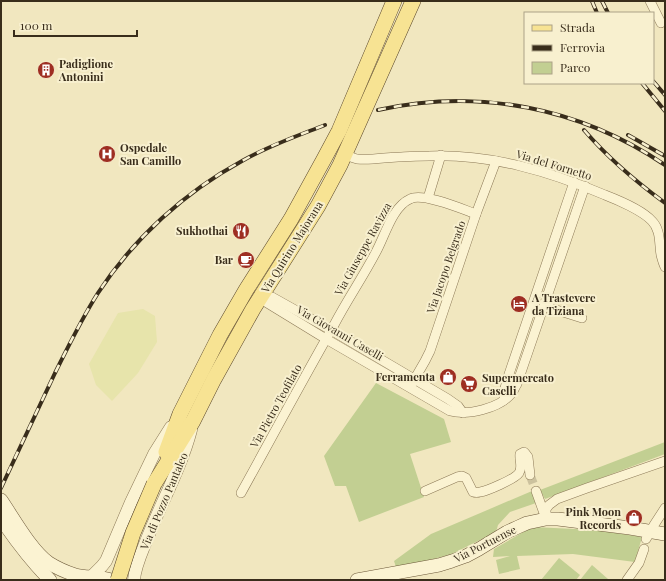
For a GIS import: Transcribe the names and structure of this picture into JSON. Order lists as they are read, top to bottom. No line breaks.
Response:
{"streets":{"main road":["Via Quirino Majorana","Via Portuense"],"street":["Via del Fornetto","Via Giuseppe Ravizza","Via Jacopo Belgrado","Via Giovanni Caselli","Via Pietro Teofilato","Via di Pozzo Pantaleo"]},"crossings":[["Via del Fornetto","Via Quirino Majorana"],["Via del Fornetto","Via Jacopo Belgrado"],["Via Quirino Majorana","Via Giovanni Caselli"],["Via Quirino Majorana","Via di Pozzo Pantaleo"],["Via Giuseppe Ravizza","Via Jacopo Belgrado"],["Via Giuseppe Ravizza","Via Giovanni Caselli"],["Via Giuseppe Ravizza","Via Pietro Teofilato"],["Via Jacopo Belgrado","Via Giovanni Caselli"],["Via Giovanni Caselli","Via Pietro Teofilato"]],"places":{"building":["Padiglione Antonini"],"hospital":["Ospedale San Camillo"],"restaurant":["Sukhothai"],"cafe":["Bar"],"hotel":["A Trastevere da Tiziana"],"shop":["Ferramenta","Pink Moon Records"],"supermarket":["Supermercato Caselli"]},"legend":["Strada","Ferrovia","Parco"],"scale_bar":"100 m"}
